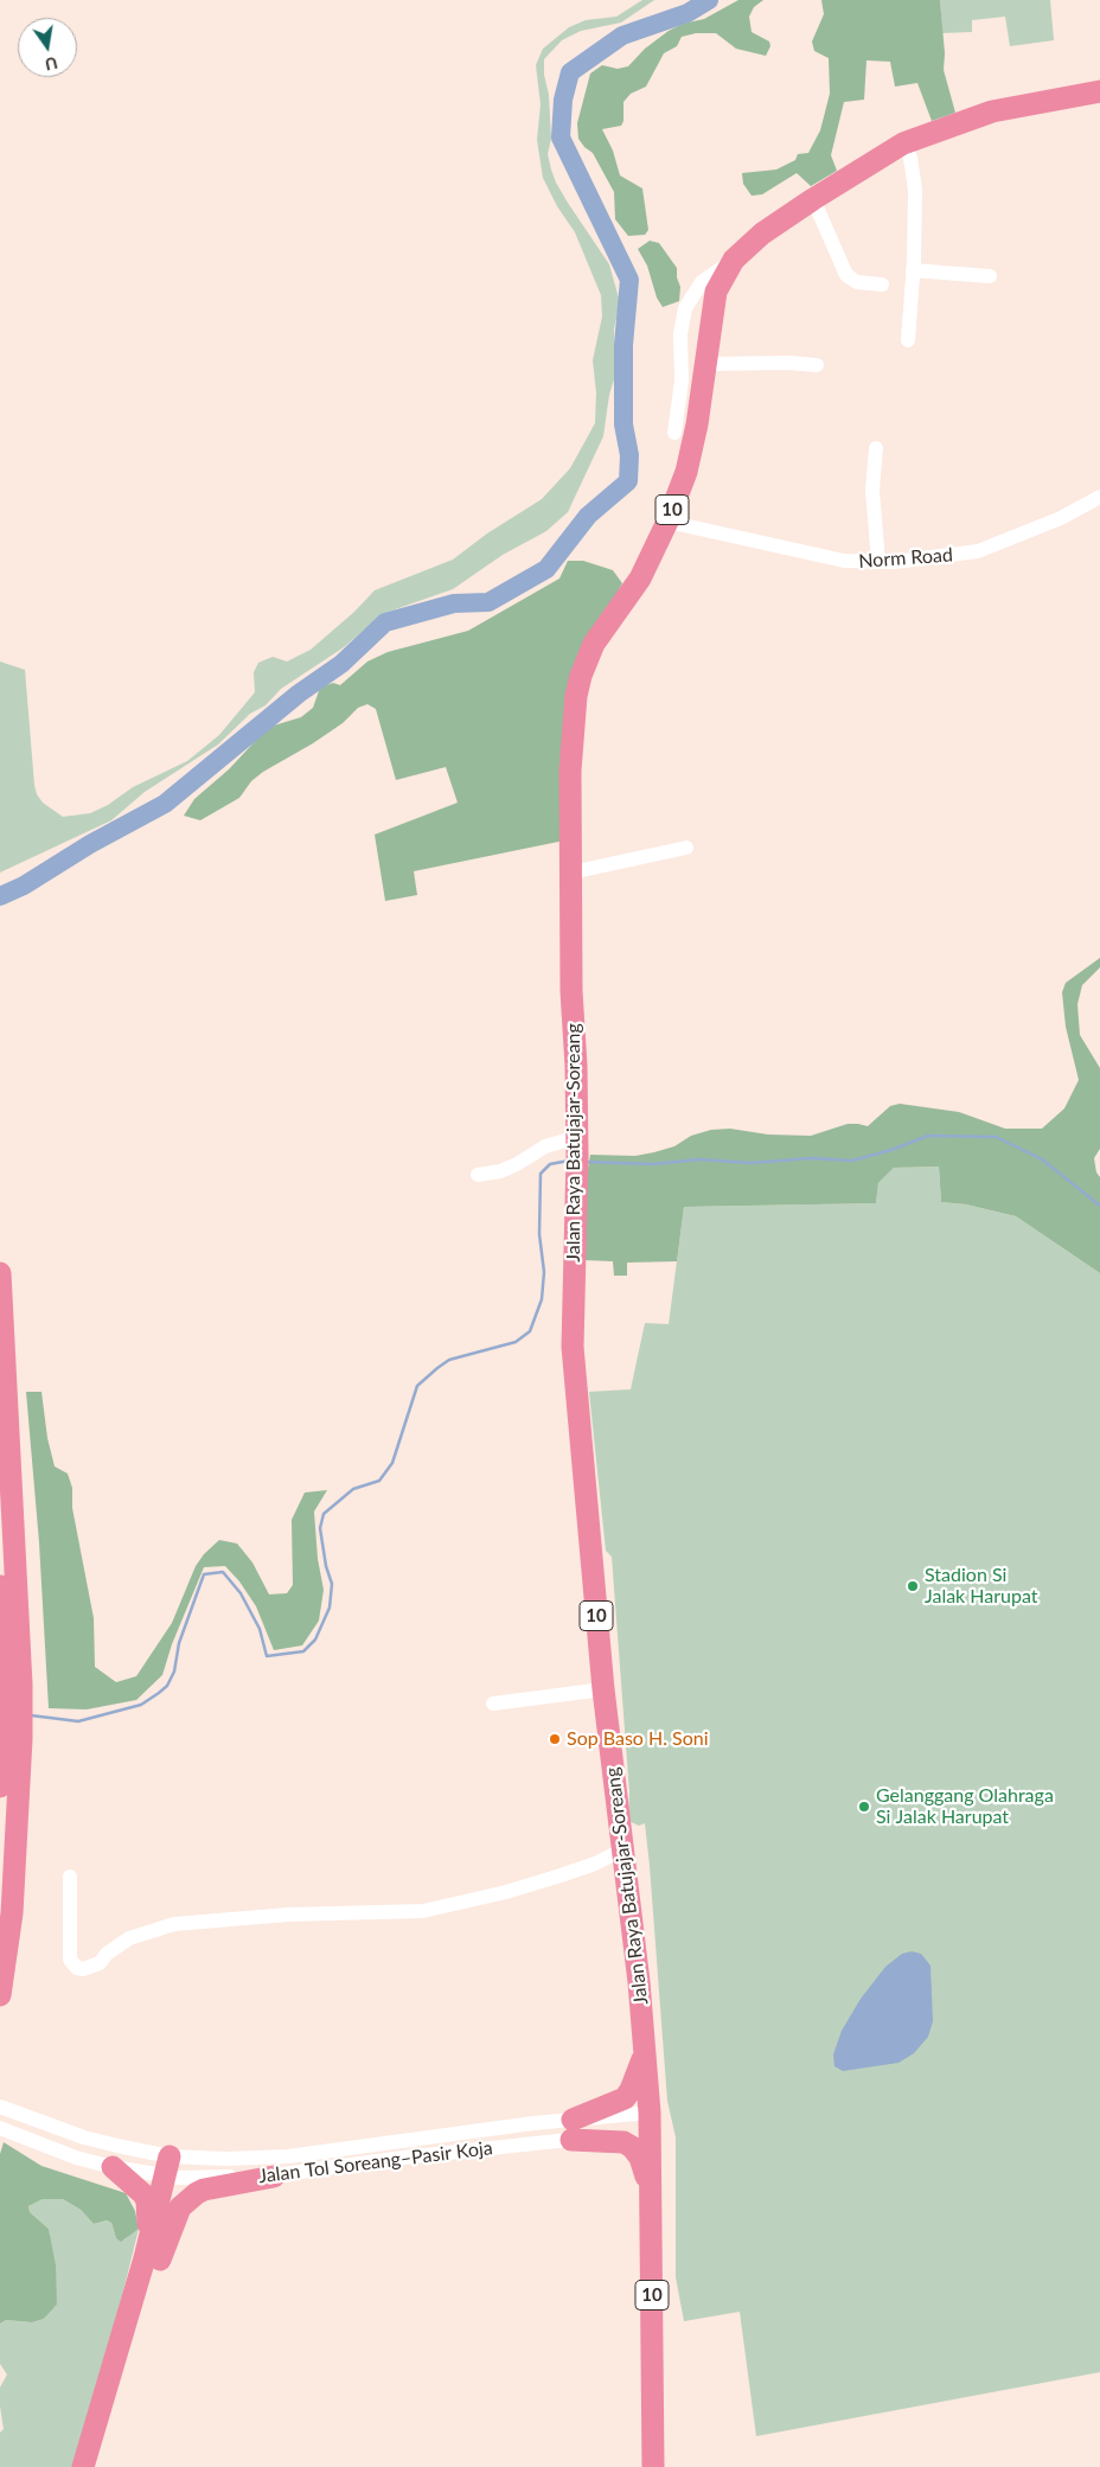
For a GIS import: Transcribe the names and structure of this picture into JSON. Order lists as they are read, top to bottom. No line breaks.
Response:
{"streets":{"highway":["10","Jalan Raya Batujajar-Soreang"],"street":["Norm Road","Jalan Tol Soreang–Pasir Koja"]},"crossings":[["Norm Road","Jalan Raya Batujajar-Soreang"],["Jalan Raya Batujajar-Soreang","Jalan Tol Soreang–Pasir Koja"]],"places":["Stadion Si Jalak Harupat","Sop Baso H. Soni","Gelanggang Olahraga Si Jalak Harupat"],"north":"bottom"}
